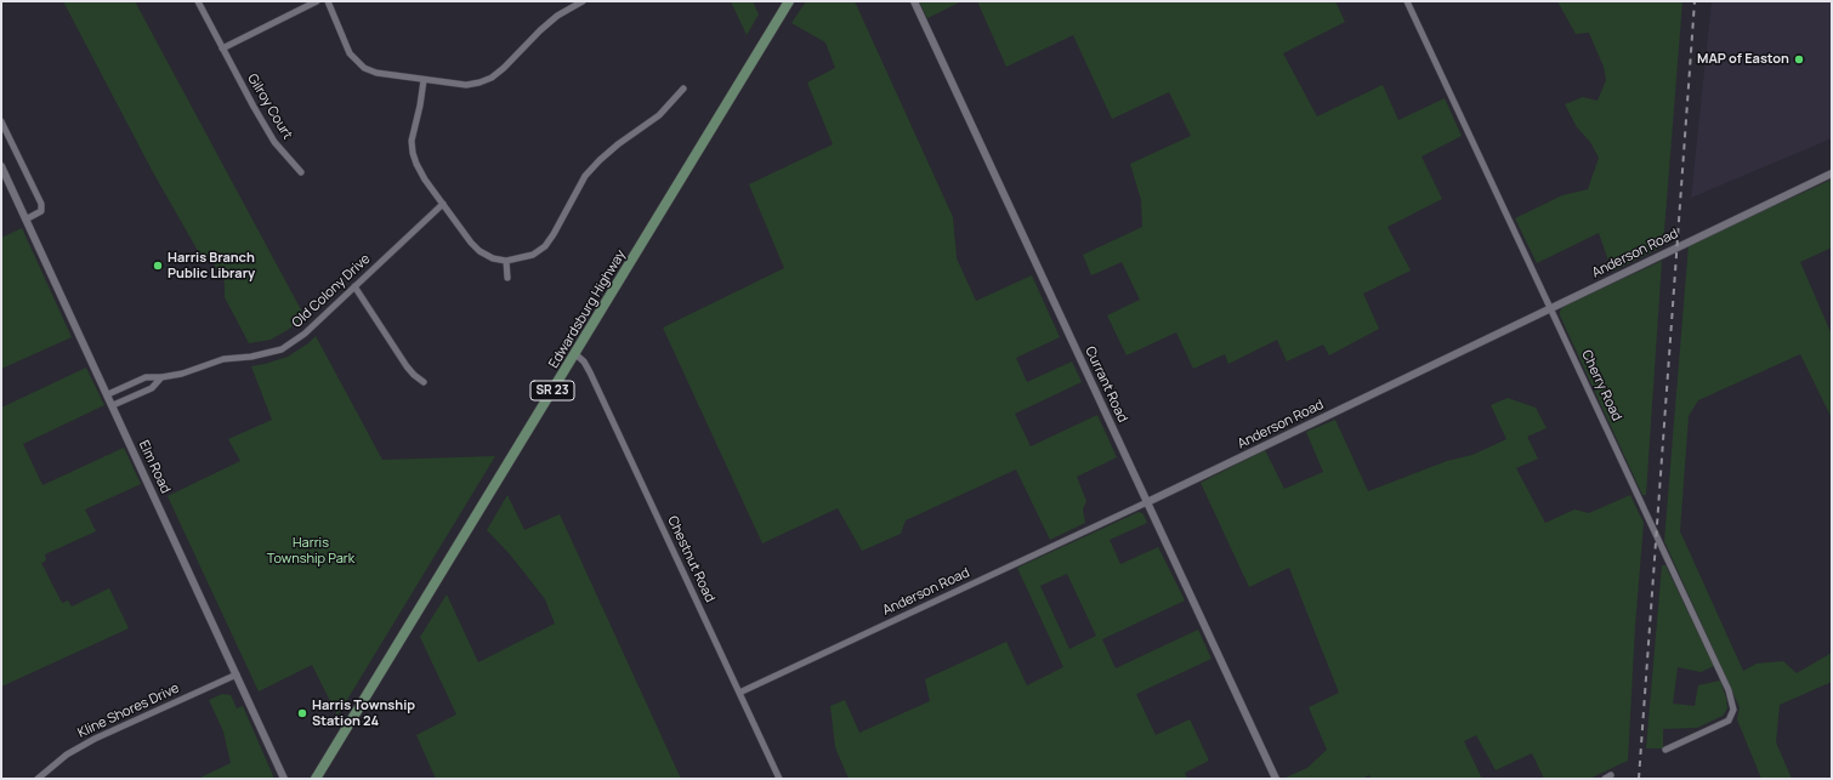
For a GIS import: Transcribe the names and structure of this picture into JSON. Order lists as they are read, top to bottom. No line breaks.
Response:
{"streets":{"main road":["Edwardsburg Highway","SR 23"],"street":["Gilroy Court","Anderson Road","Old Colony Drive","Currant Road","Cherry Road","Elm Road","Chestnut Road","Kline Shores Drive"]},"crossings":[["Anderson Road","Currant Road"],["Anderson Road","Cherry Road"],["Anderson Road","Chestnut Road"],["Old Colony Drive","Elm Road"],["Edwardsburg Highway","Chestnut Road"],["Elm Road","Kline Shores Drive"]],"parks":["Harris Township Park"],"places":["MAP of Easton","Harris Branch Public Library","Harris Township Station 24"]}
